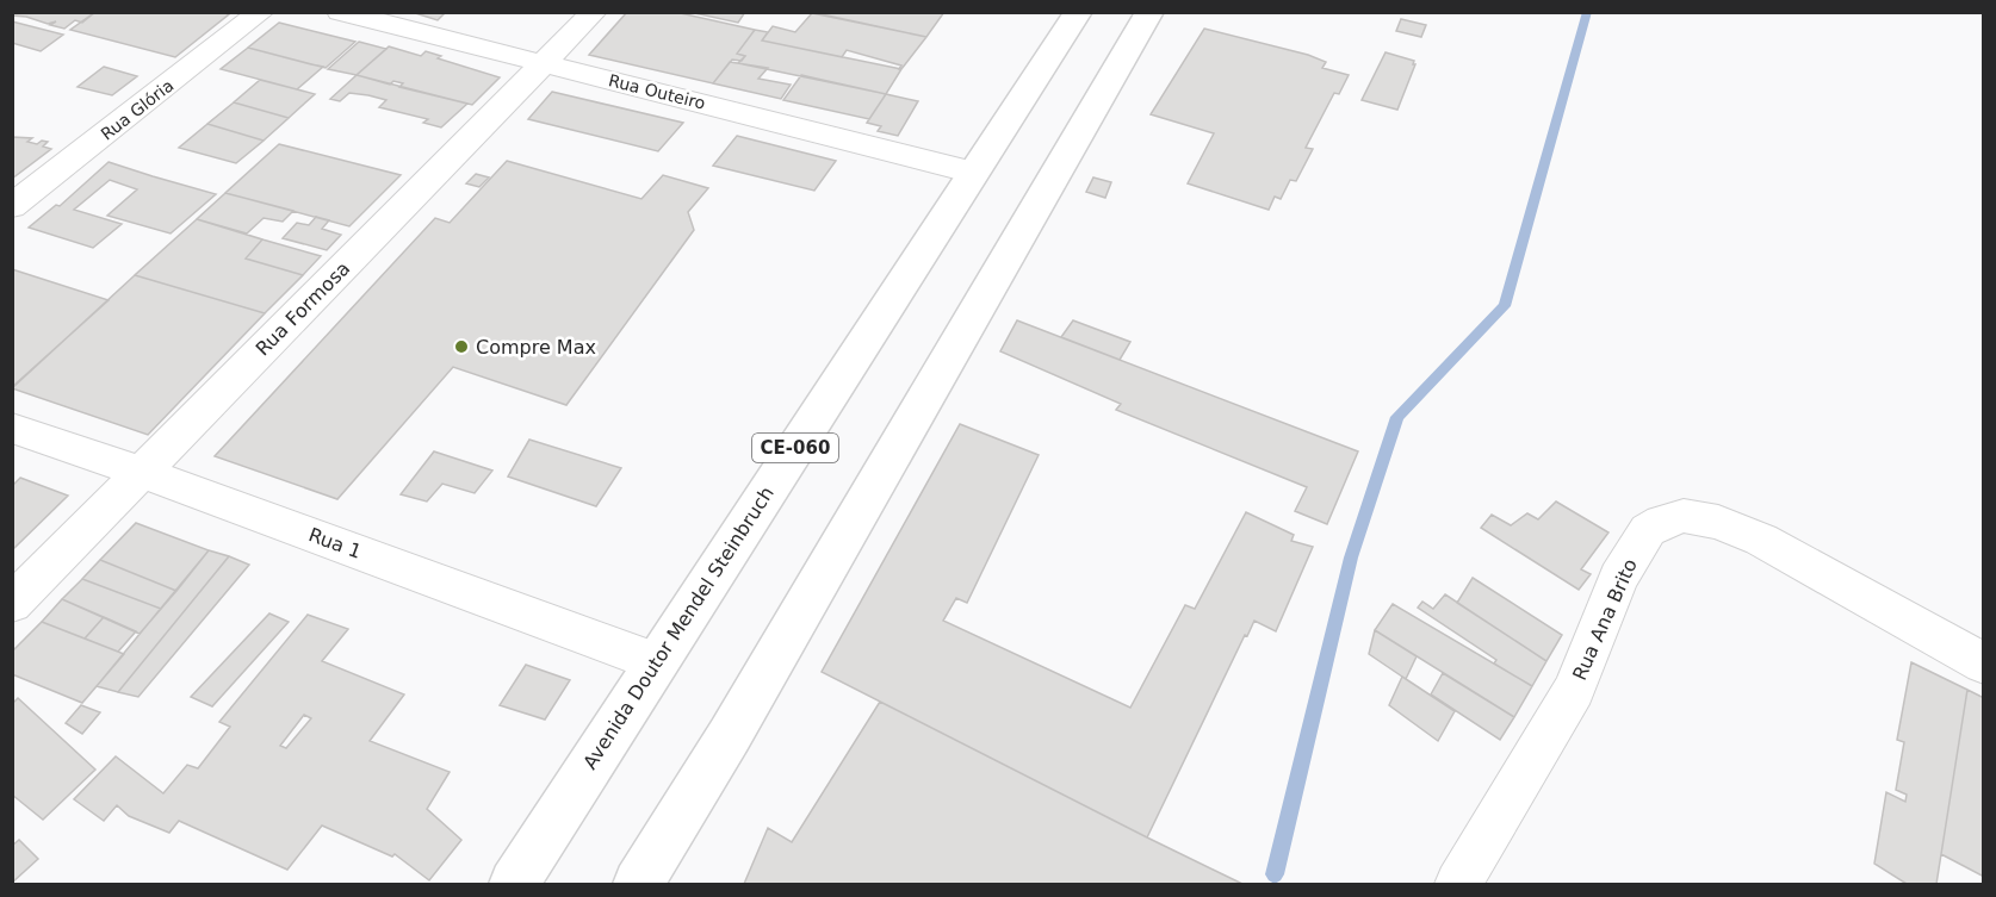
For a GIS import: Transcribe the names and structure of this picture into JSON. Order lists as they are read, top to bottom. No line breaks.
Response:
{"streets":{"highway":["CE-060","Avenida Doutor Mendel Steinbruch"],"street":["Rua Outeiro","Rua Glória","Rua Formosa","Rua 1","Rua Ana Brito"]},"crossings":[["Rua Outeiro","Rua Formosa"],["Rua Outeiro","Avenida Doutor Mendel Steinbruch"],["Rua Formosa","Rua 1"],["Rua 1","Avenida Doutor Mendel Steinbruch"]],"places":["Compre Max"]}
